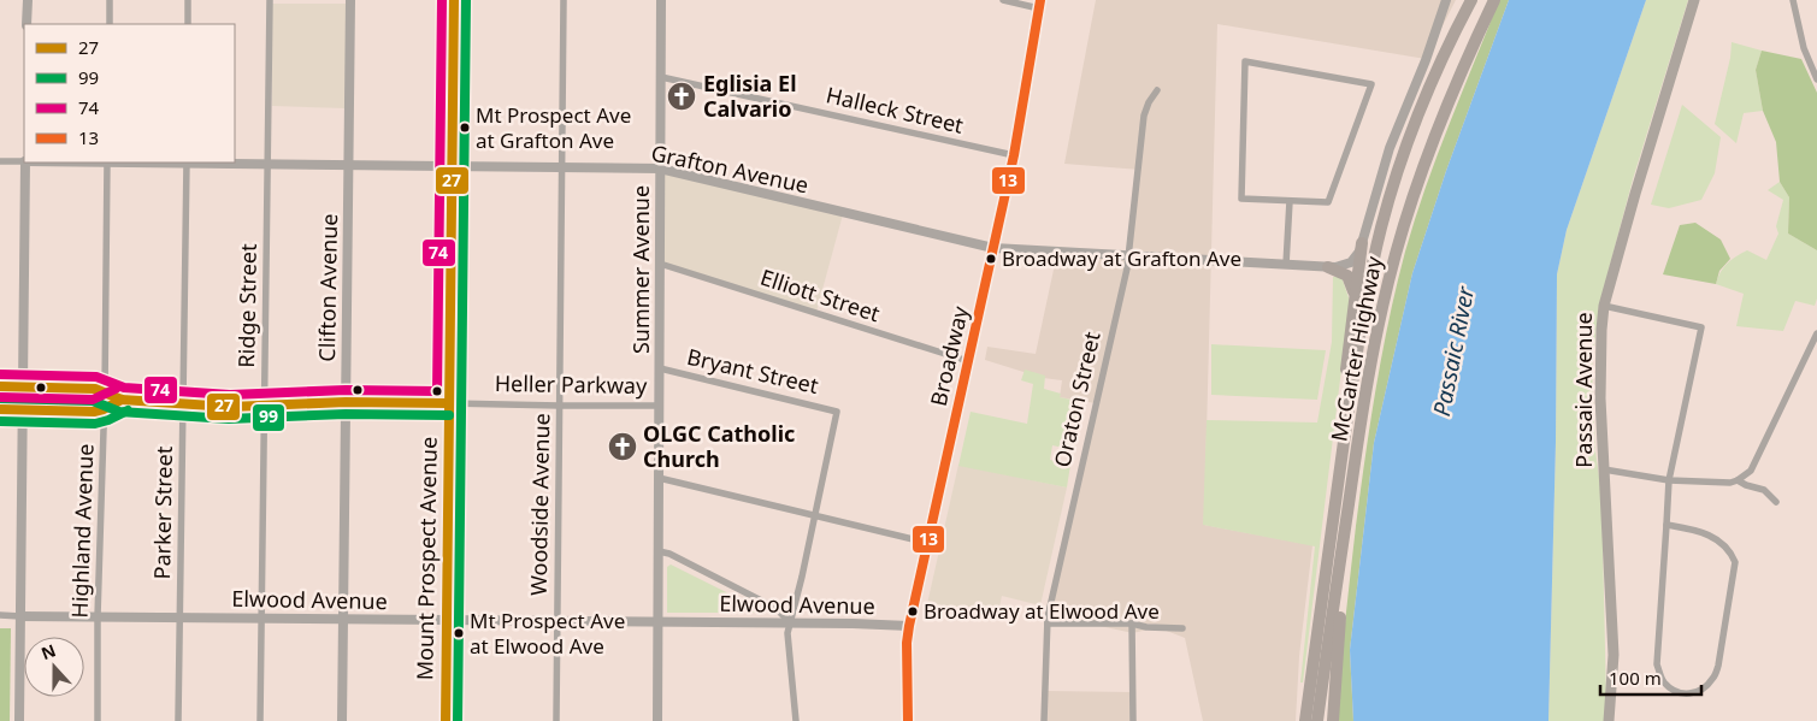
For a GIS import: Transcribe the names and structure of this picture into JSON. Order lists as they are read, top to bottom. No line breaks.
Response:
{"streets":{"highway":["McCarter Highway"],"main road":["Broadway","Heller Parkway","Passaic Avenue","Mount Prospect Avenue"],"street":["Halleck Street","Grafton Avenue","Summer Avenue","Clifton Avenue","Elliott Street","Ridge Street","Bryant Street","Oraton Street","Woodside Avenue","Parker Street","Highland Avenue","Elwood Avenue"]},"crossings":[["Halleck Street","Summer Avenue"],["Halleck Street","Broadway"],["Grafton Avenue","Summer Avenue"],["Grafton Avenue","Clifton Avenue"],["Grafton Avenue","Ridge Street"],["Grafton Avenue","McCarter Highway"],["Grafton Avenue","Broadway"],["Grafton Avenue","Oraton Street"],["Grafton Avenue","Woodside Avenue"],["Grafton Avenue","Parker Street"],["Grafton Avenue","Highland Avenue"],["Grafton Avenue","Mount Prospect Avenue"],["Summer Avenue","Elliott Street"],["Summer Avenue","Bryant Street"],["Summer Avenue","Heller Parkway"],["Summer Avenue","Elwood Avenue"],["Clifton Avenue","Heller Parkway"],["Clifton Avenue","Elwood Avenue"],["Elliott Street","Broadway"],["Ridge Street","Heller Parkway"],["Ridge Street","Elwood Avenue"],["Broadway","Elwood Avenue"],["Heller Parkway","Woodside Avenue"],["Heller Parkway","Parker Street"],["Heller Parkway","Highland Avenue"],["Heller Parkway","Mount Prospect Avenue"],["Woodside Avenue","Elwood Avenue"],["Parker Street","Elwood Avenue"],["Highland Avenue","Elwood Avenue"],["Mount Prospect Avenue","Elwood Avenue"]],"water":["Passaic River"],"places":{"church":["Eglisia El Calvario","OLGC Catholic Church"],"other":["Mt Prospect Ave at Grafton Ave","Broadway at Grafton Ave","Broadway at Elwood Ave","Mt Prospect Ave at Elwood Ave"]},"lines":["transit line 27","transit line 99","transit line 74","transit line 13"],"legend":["27","99","74","13"],"scale_bar":"100 m","north":"top"}
